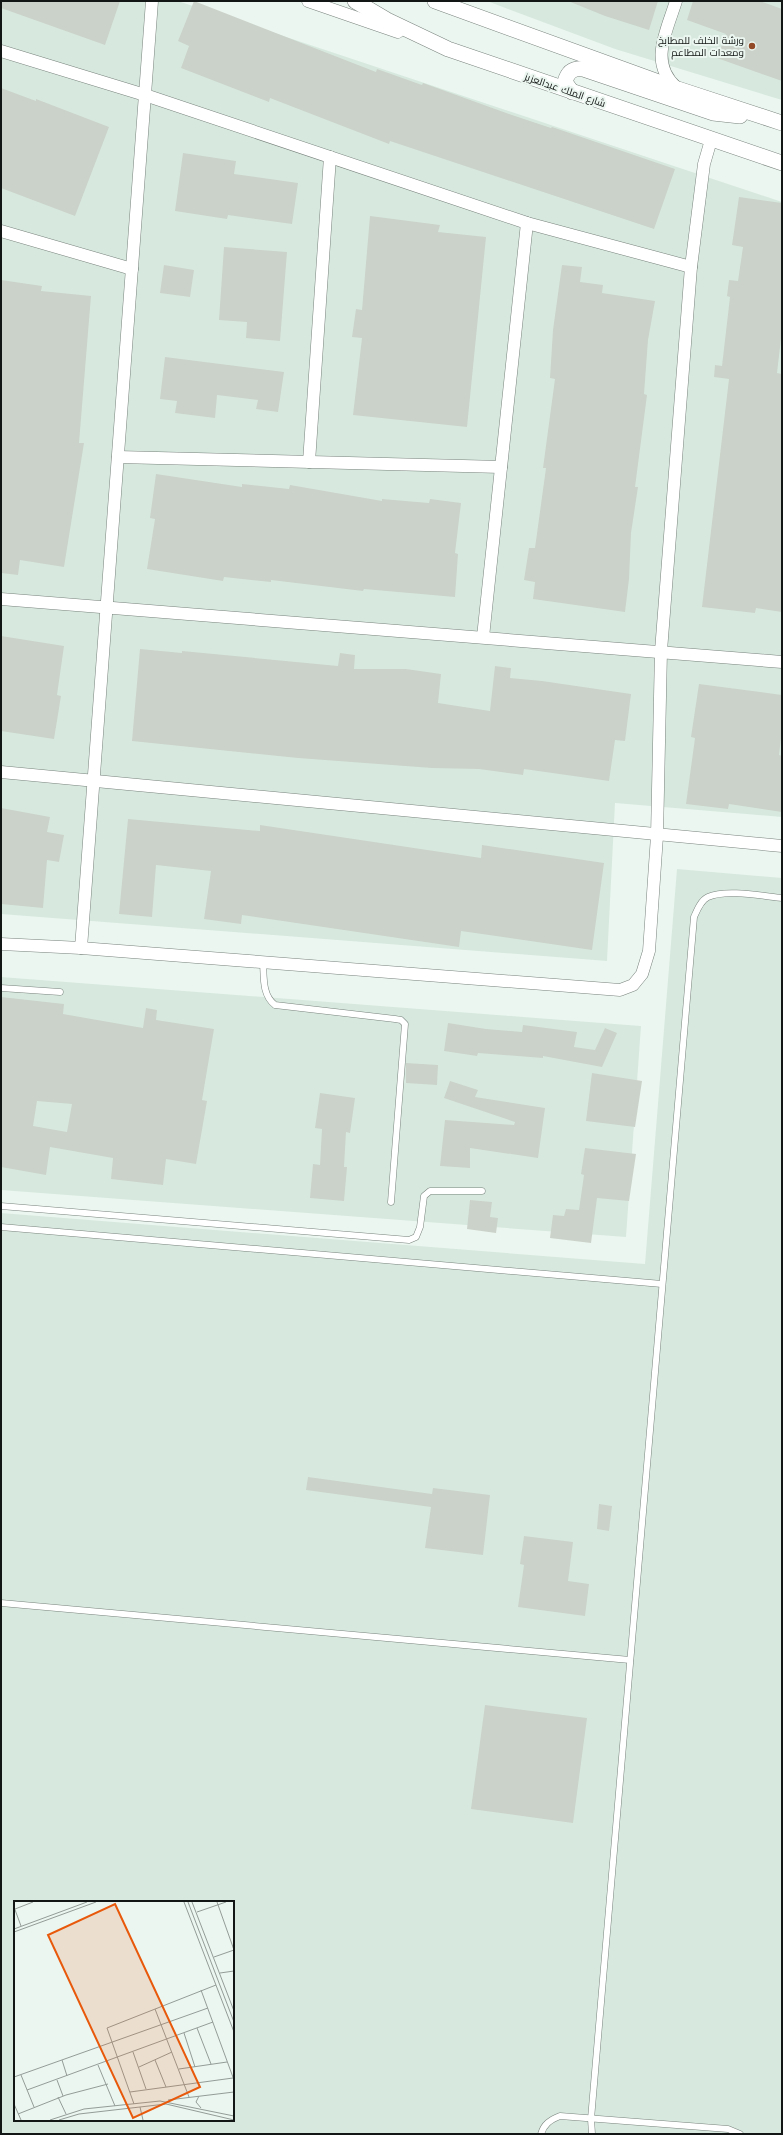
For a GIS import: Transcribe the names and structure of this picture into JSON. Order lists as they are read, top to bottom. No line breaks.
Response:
{"streets":{"street":["شارع الملك عبدالعزيز"]},"places":["ورشة الخلف للمطابخ ومعدات المطاعم"]}
